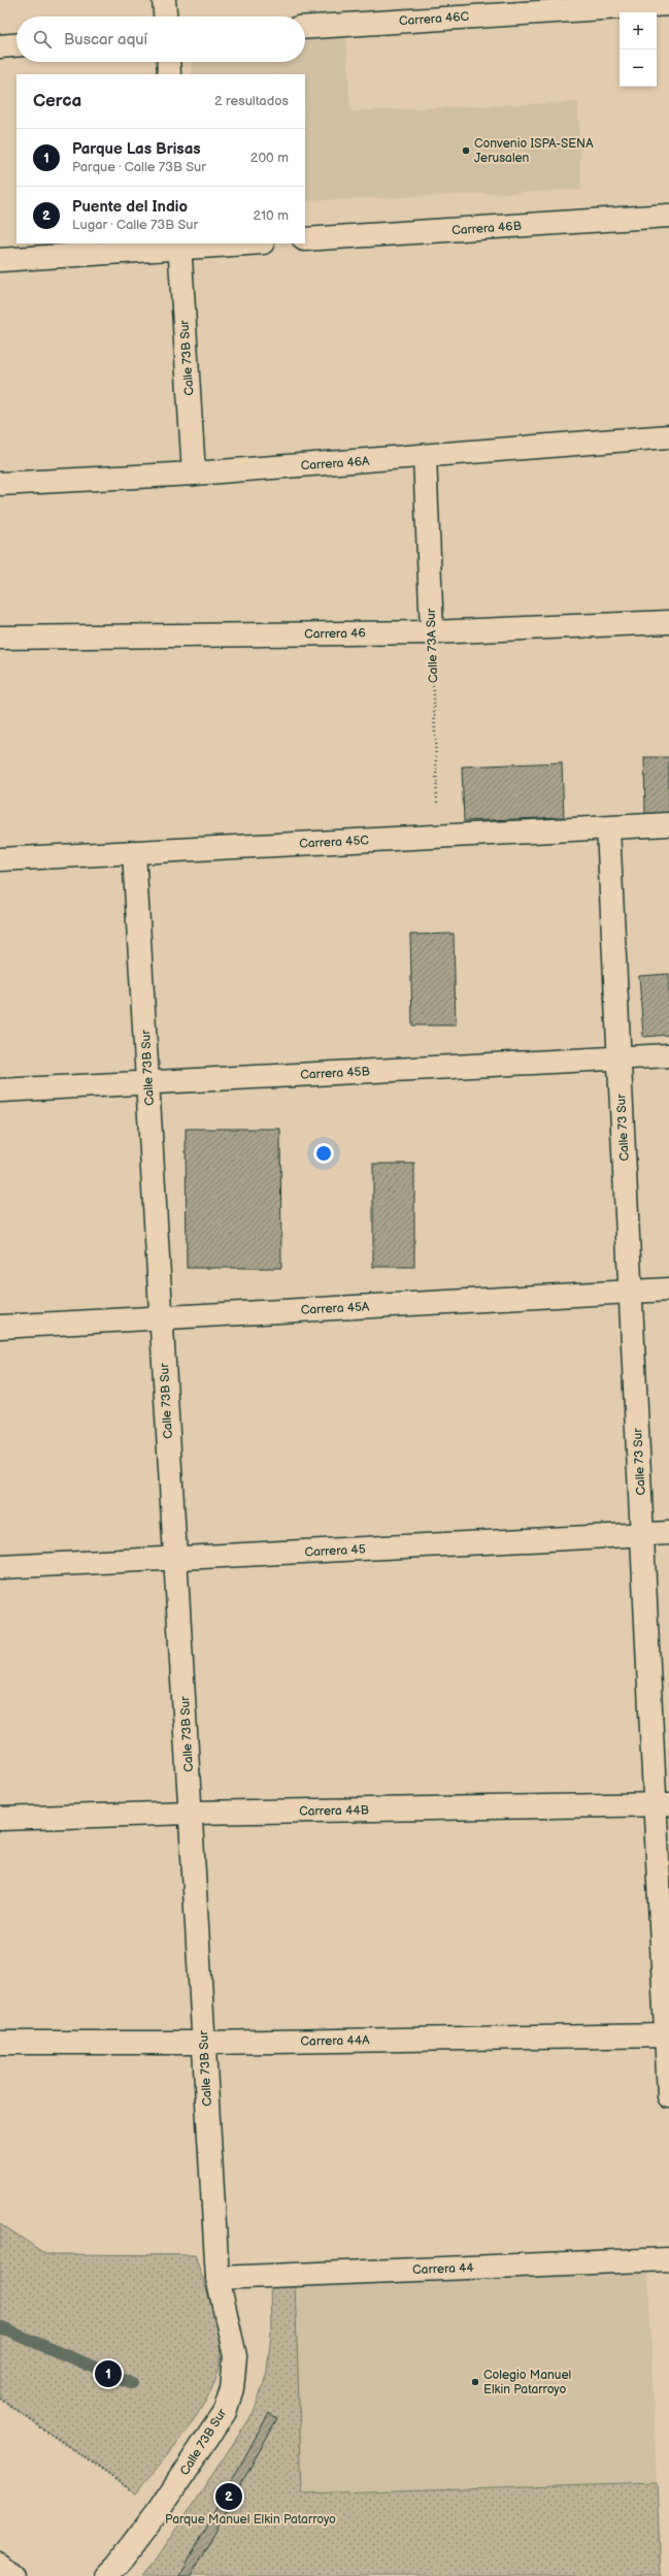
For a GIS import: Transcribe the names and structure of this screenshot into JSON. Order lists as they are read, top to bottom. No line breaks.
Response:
{"streets":{"street":["Carrera 46C","Carrera 46B","Calle 73B Sur","Carrera 46A","Carrera 46","Calle 73A Sur","Carrera 45C","Carrera 45B","Calle 73 Sur","Carrera 45A","Carrera 45","Carrera 44B","Carrera 44A","Carrera 44"]},"crossings":[["Calle 73B Sur","Carrera 46A"],["Calle 73B Sur","Carrera 45C"],["Calle 73B Sur","Carrera 45B"],["Calle 73B Sur","Carrera 45A"],["Calle 73B Sur","Carrera 45"],["Calle 73B Sur","Carrera 44B"],["Calle 73B Sur","Carrera 44A"],["Calle 73B Sur","Carrera 44"],["Carrera 46A","Calle 73A Sur"],["Carrera 46","Calle 73A Sur"],["Calle 73A Sur","Carrera 45C"],["Carrera 45C","Calle 73 Sur"],["Carrera 45B","Calle 73 Sur"],["Calle 73 Sur","Carrera 45A"],["Calle 73 Sur","Carrera 45"],["Calle 73 Sur","Carrera 44B"],["Calle 73 Sur","Carrera 44A"]],"parks":["Parque Manuel Elkin Patarroyo"],"places":["Convenio ISPA-SENA Jerusalen","Colegio Manuel Elkin Patarroyo"],"page":{"map_buttons":["+","−"],"search":"Buscar aquí","heading":["Cerca","2 resultados"],"list":[{"mark":"1","name":"Parque Las Brisas","note":"Parque · Calle 73B Sur","value":"200 m"},{"mark":"2","name":"Puente del Indio","note":"Lugar · Calle 73B Sur","value":"210 m"}],"pins":["1","2"]}}
